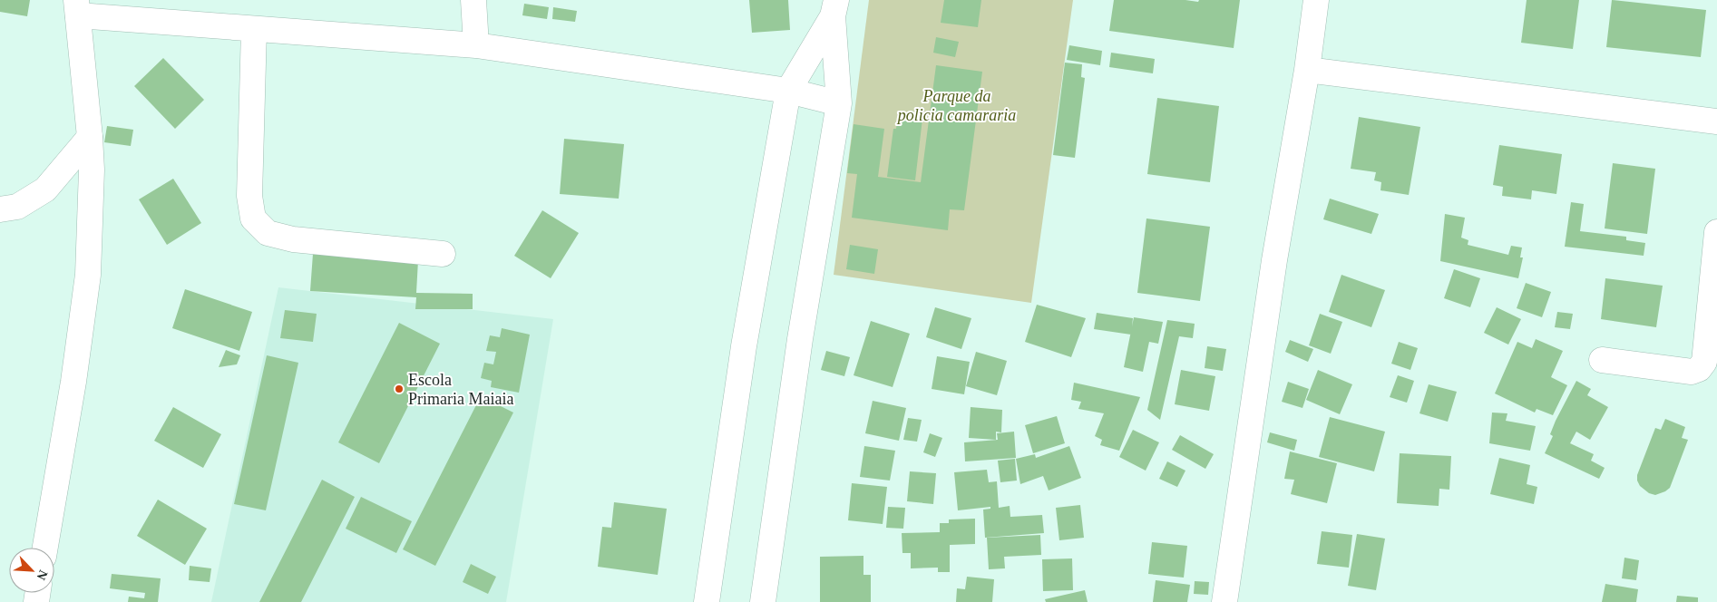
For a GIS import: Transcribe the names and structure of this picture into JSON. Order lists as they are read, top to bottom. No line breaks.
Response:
{"parks":["Parque da policia camararia"],"places":["Escola Primaria Maiaia"],"north":"bottom right"}
